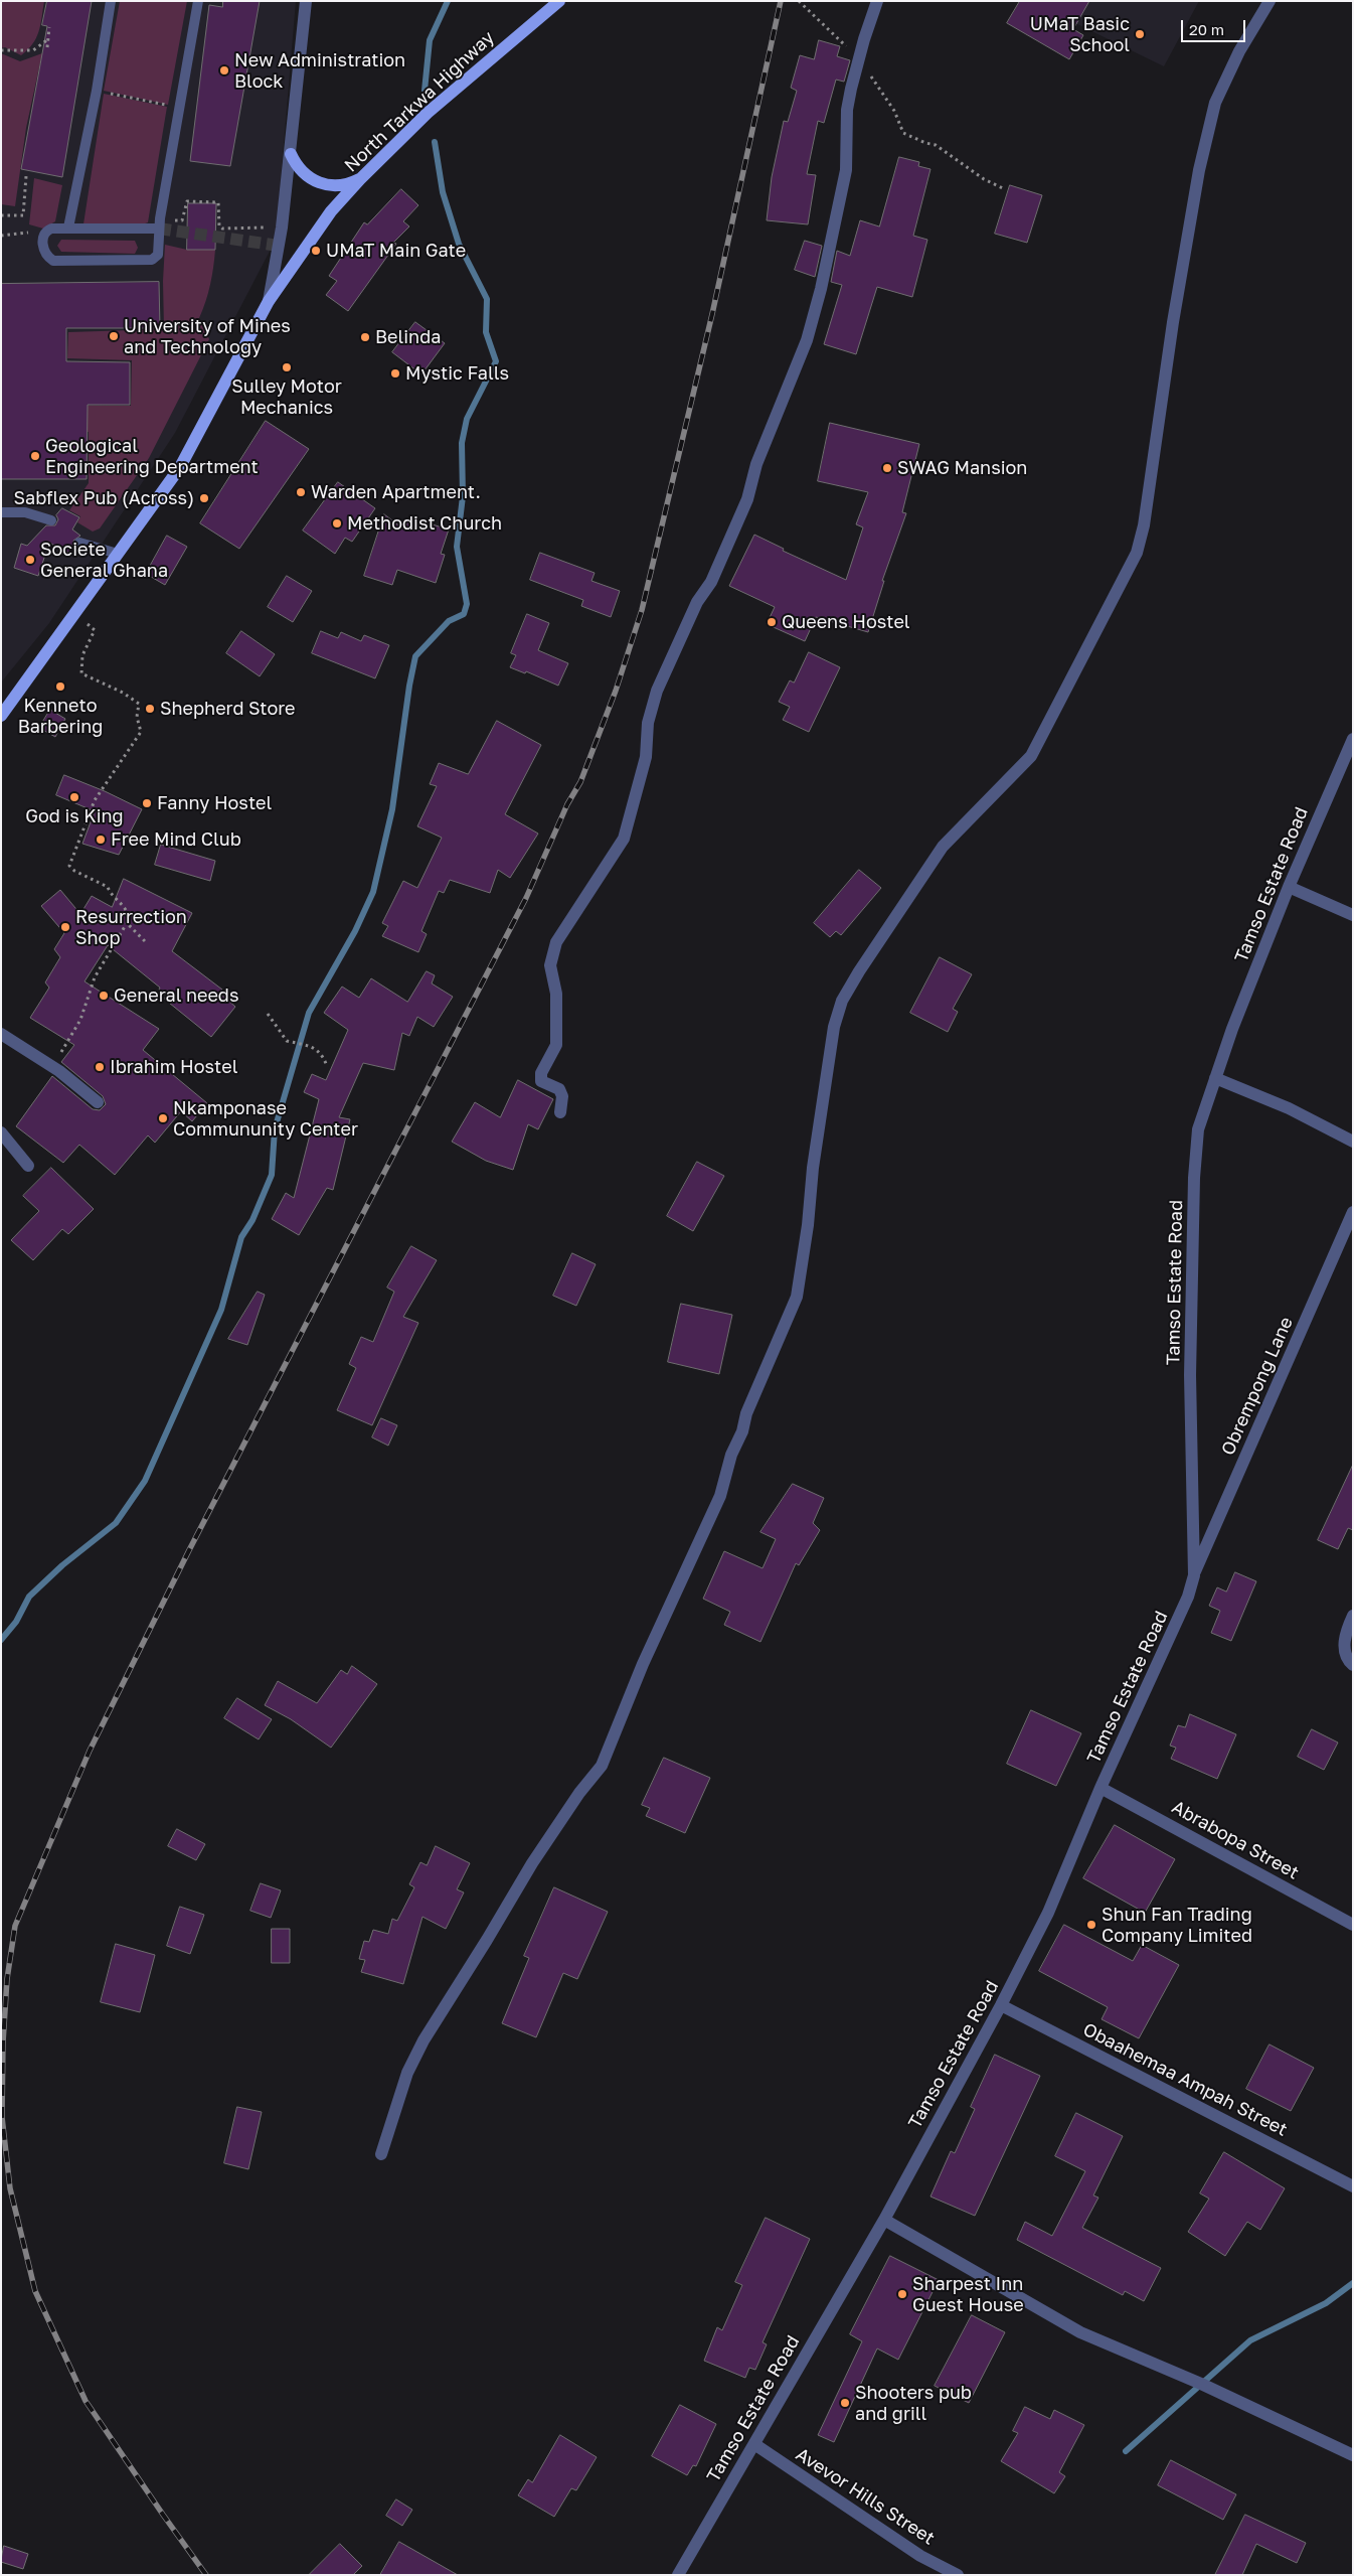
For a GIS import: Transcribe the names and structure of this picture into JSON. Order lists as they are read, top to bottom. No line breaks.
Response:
{"streets":{"main road":["North Tarkwa Highway"],"street":["Tamso Estate Road","Obrempong Lane","Abrabopa Street","Obaahemaa Ampah Street","Avevor Hills Street"]},"crossings":[["Tamso Estate Road","Obrempong Lane"],["Tamso Estate Road","Abrabopa Street"],["Tamso Estate Road","Obaahemaa Ampah Street"],["Tamso Estate Road","Avevor Hills Street"]],"places":["UMaT Basic School","New Administration Block","UMaT Main Gate","University of Mines and Technology","Belinda","Sulley Motor Mechanics","Mystic Falls","Geological Engineering Department","SWAG Mansion","Warden Apartment.","Sabflex Pub (Across)","Methodist Church","Societe General Ghana","Queens Hostel","Kenneto Barbering","Shepherd Store","God is King","Fanny Hostel","Free Mind Club","Resurrection Shop","General needs","Ibrahim Hostel","Nkamponase Commununity Center","Shun Fan Trading Company Limited","Sharpest Inn Guest House","Shooters pub and grill"],"scale_bar":"20 m"}
